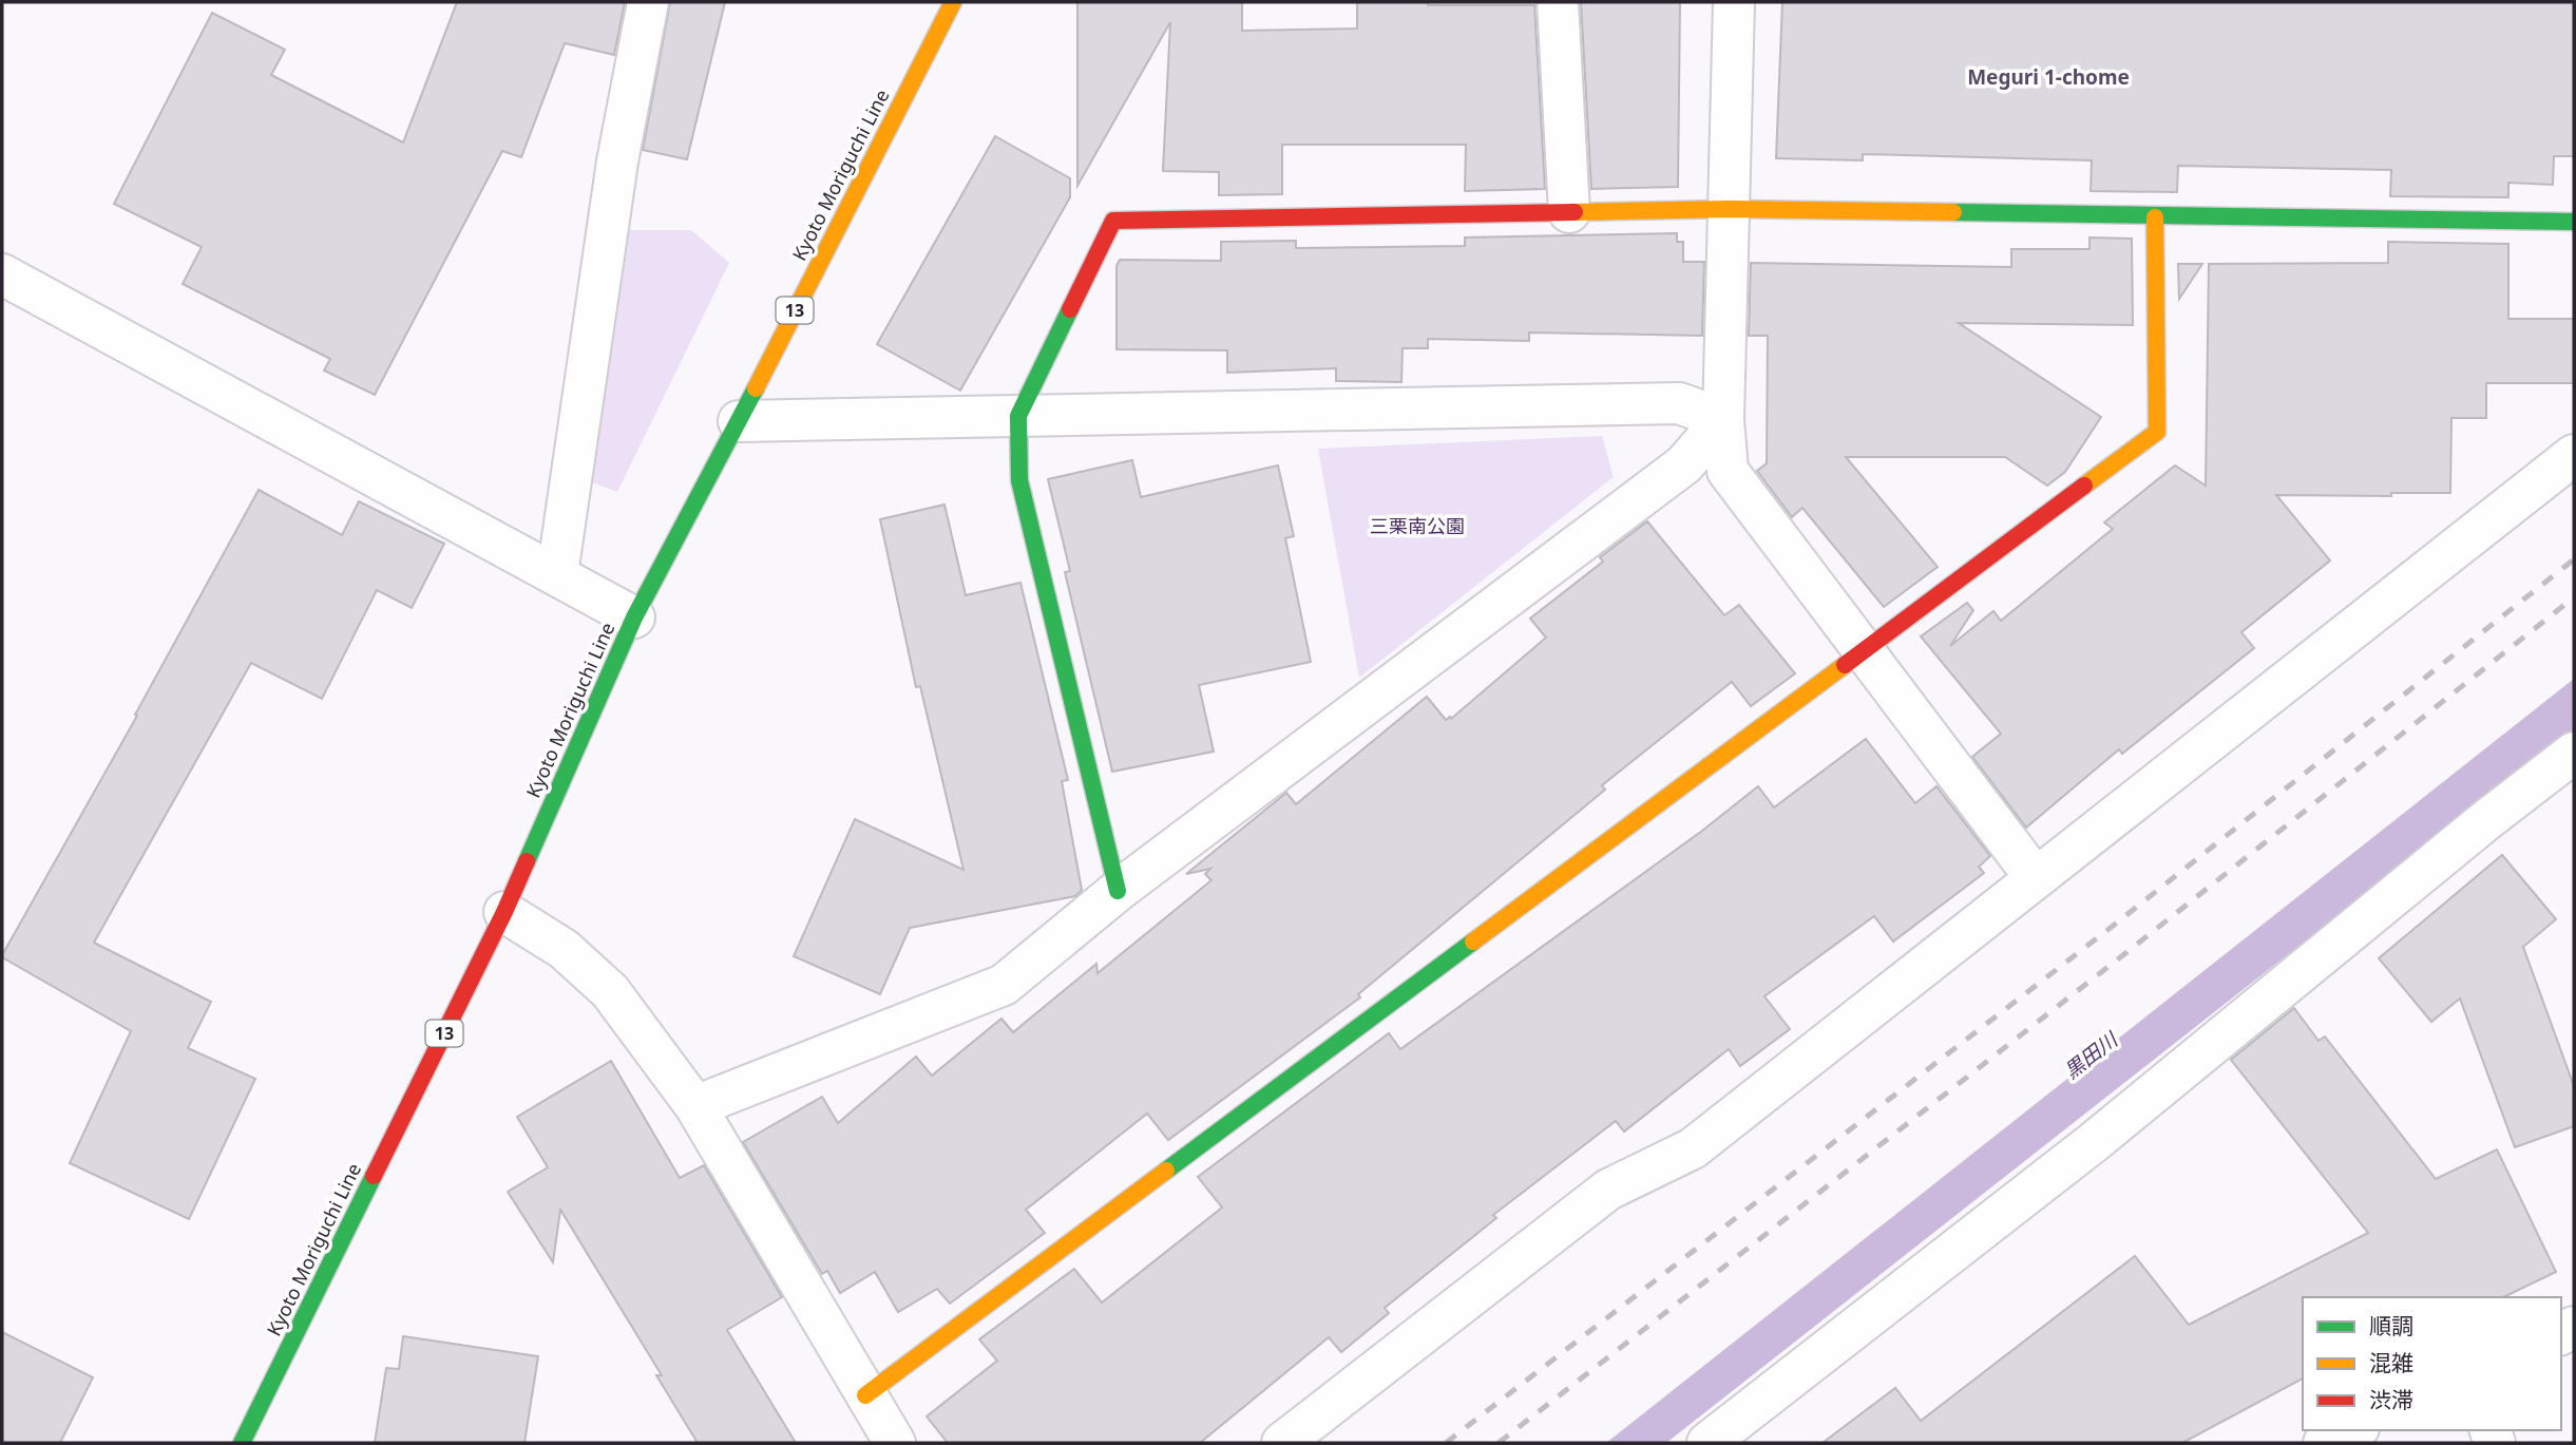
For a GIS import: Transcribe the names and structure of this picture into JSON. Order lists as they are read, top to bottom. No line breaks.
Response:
{"streets":{"street":["Kyoto Moriguchi Line","13"]},"districts":["Meguri 1-chome"],"water":["黒田川"],"parks":["三栗南公園"],"legend":["順調","混雑","渋滞"]}
